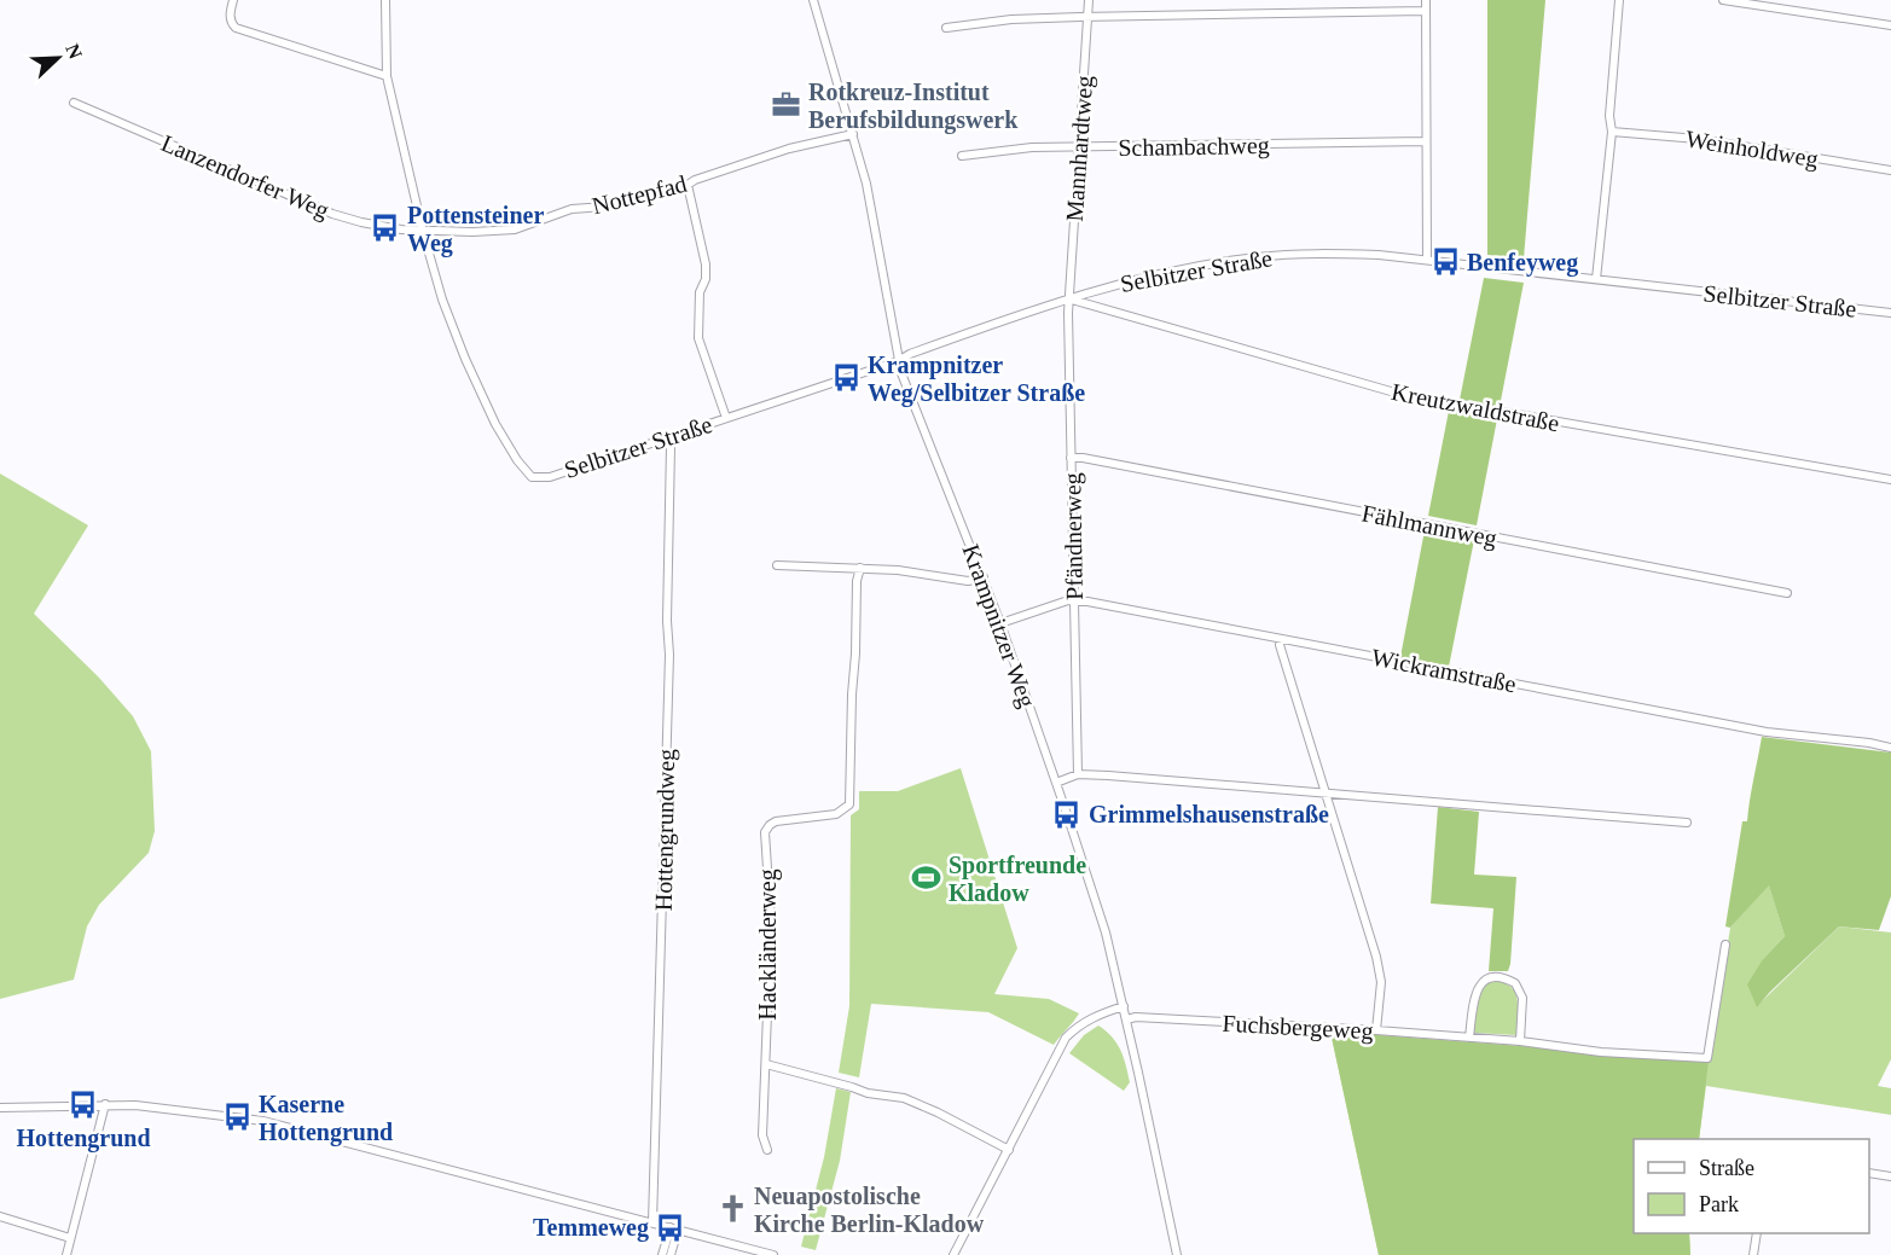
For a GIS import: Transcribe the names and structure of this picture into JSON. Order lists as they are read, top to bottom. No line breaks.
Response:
{"streets":{"street":["Schambachweg","Mannhardtweg","Weinholdweg","Lanzendorfer Weg","Nottepfad","Selbitzer Straße","Kreutzwaldstraße","Fählmannweg","Pfändnerweg","Krampnitzer Weg","Wickramstraße","Hottengrundweg","Hackländerweg","Fuchsbergeweg"]},"crossings":[["Schambachweg","Mannhardtweg"],["Mannhardtweg","Selbitzer Straße"],["Mannhardtweg","Kreutzwaldstraße"],["Mannhardtweg","Pfändnerweg"],["Lanzendorfer Weg","Nottepfad"],["Lanzendorfer Weg","Selbitzer Straße"],["Nottepfad","Selbitzer Straße"],["Nottepfad","Krampnitzer Weg"],["Selbitzer Straße","Kreutzwaldstraße"],["Selbitzer Straße","Pfändnerweg"],["Selbitzer Straße","Krampnitzer Weg"],["Selbitzer Straße","Hottengrundweg"],["Kreutzwaldstraße","Pfändnerweg"],["Fählmannweg","Pfändnerweg"],["Pfändnerweg","Wickramstraße"],["Krampnitzer Weg","Wickramstraße"],["Krampnitzer Weg","Fuchsbergeweg"]],"places":{"office":["Rotkreuz-Institut Berufsbildungswerk"],"bus stop":["Pottensteiner Weg","Benfeyweg","Krampnitzer Weg/Selbitzer Straße","Grimmelshausenstraße","Hottengrund","Kaserne Hottengrund","Temmeweg"],"sports":["Sportfreunde Kladow"],"church":["Neuapostolische Kirche Berlin-Kladow"]},"legend":["Straße","Park"],"north":"top right"}
